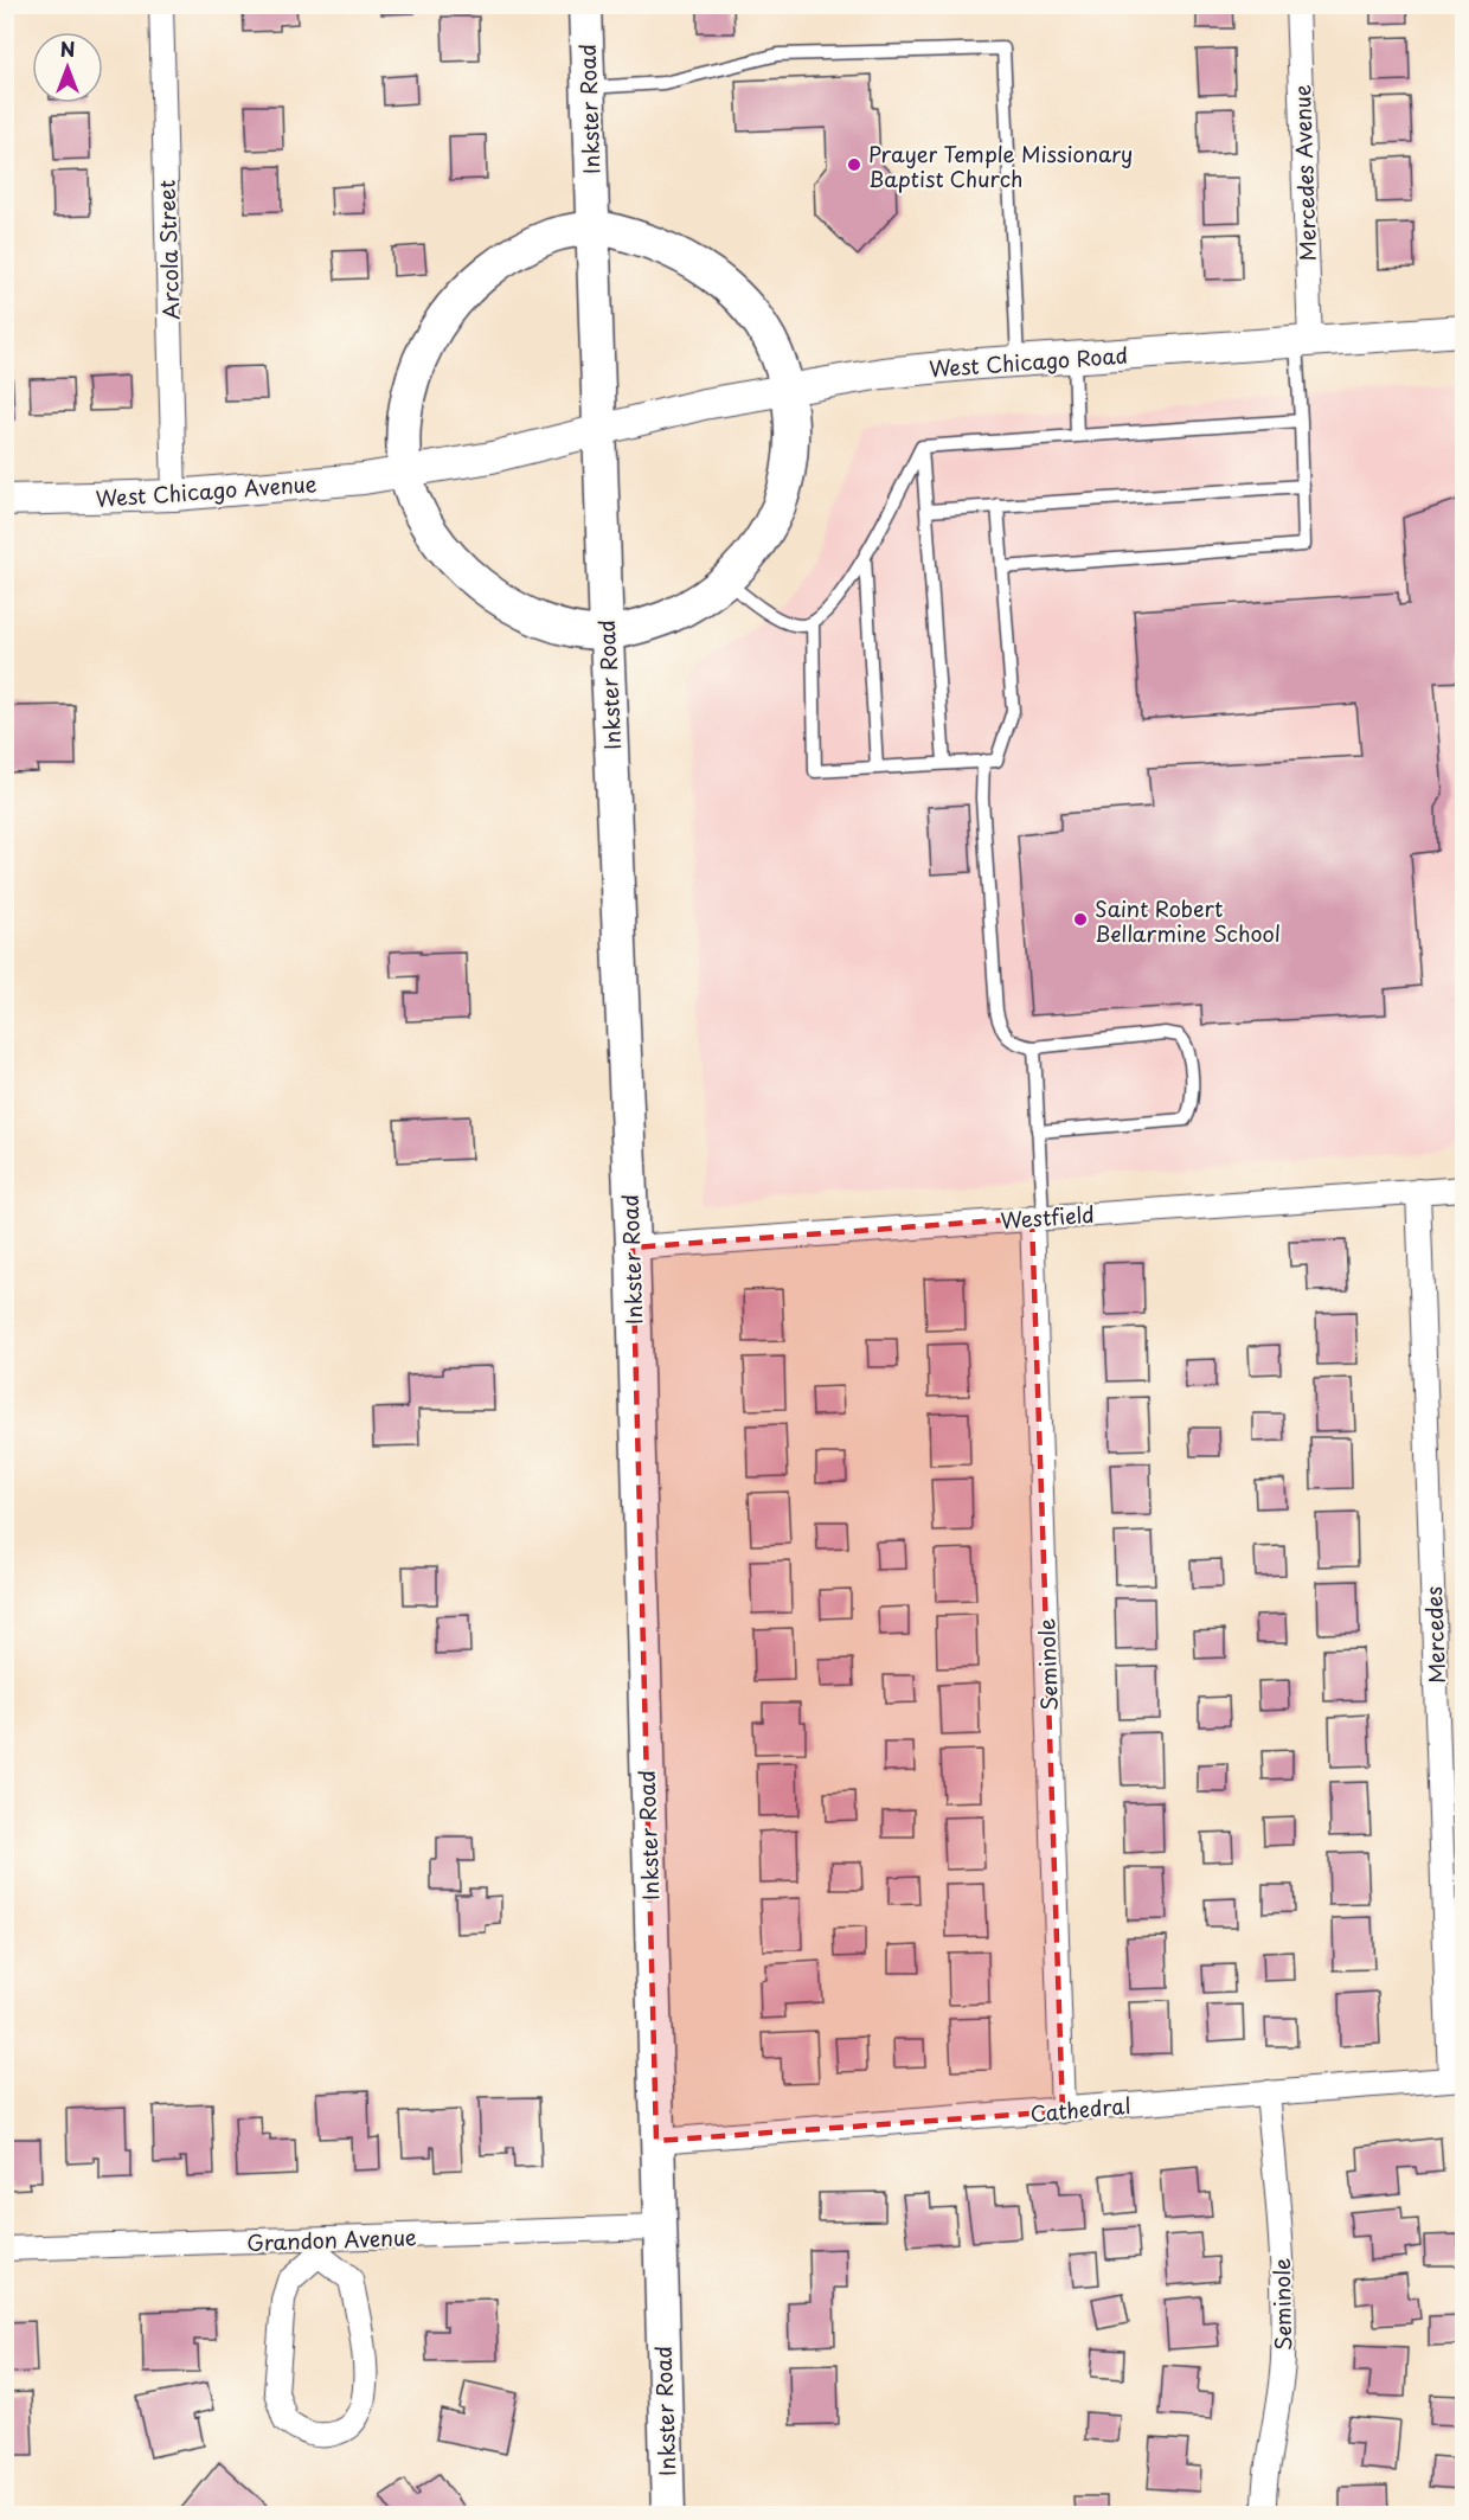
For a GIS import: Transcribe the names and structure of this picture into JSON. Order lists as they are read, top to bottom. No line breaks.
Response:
{"streets":{"main road":["Inkster Road"],"street":["Mercedes Avenue","Arcola Street","West Chicago Road","West Chicago Avenue","Westfield","Mercedes","Seminole","Cathedral","Grandon Avenue"]},"crossings":[["Inkster Road","West Chicago Road"],["Inkster Road","West Chicago Avenue"],["Inkster Road","Westfield"],["Inkster Road","Cathedral"],["Inkster Road","Grandon Avenue"],["Mercedes Avenue","West Chicago Road"],["Arcola Street","West Chicago Avenue"],["West Chicago Road","West Chicago Avenue"],["Westfield","Mercedes"],["Westfield","Seminole"],["Mercedes","Cathedral"],["Seminole","Cathedral"]],"places":["Prayer Temple Missionary Baptist Church","Saint Robert Bellarmine School"],"north":"top"}
